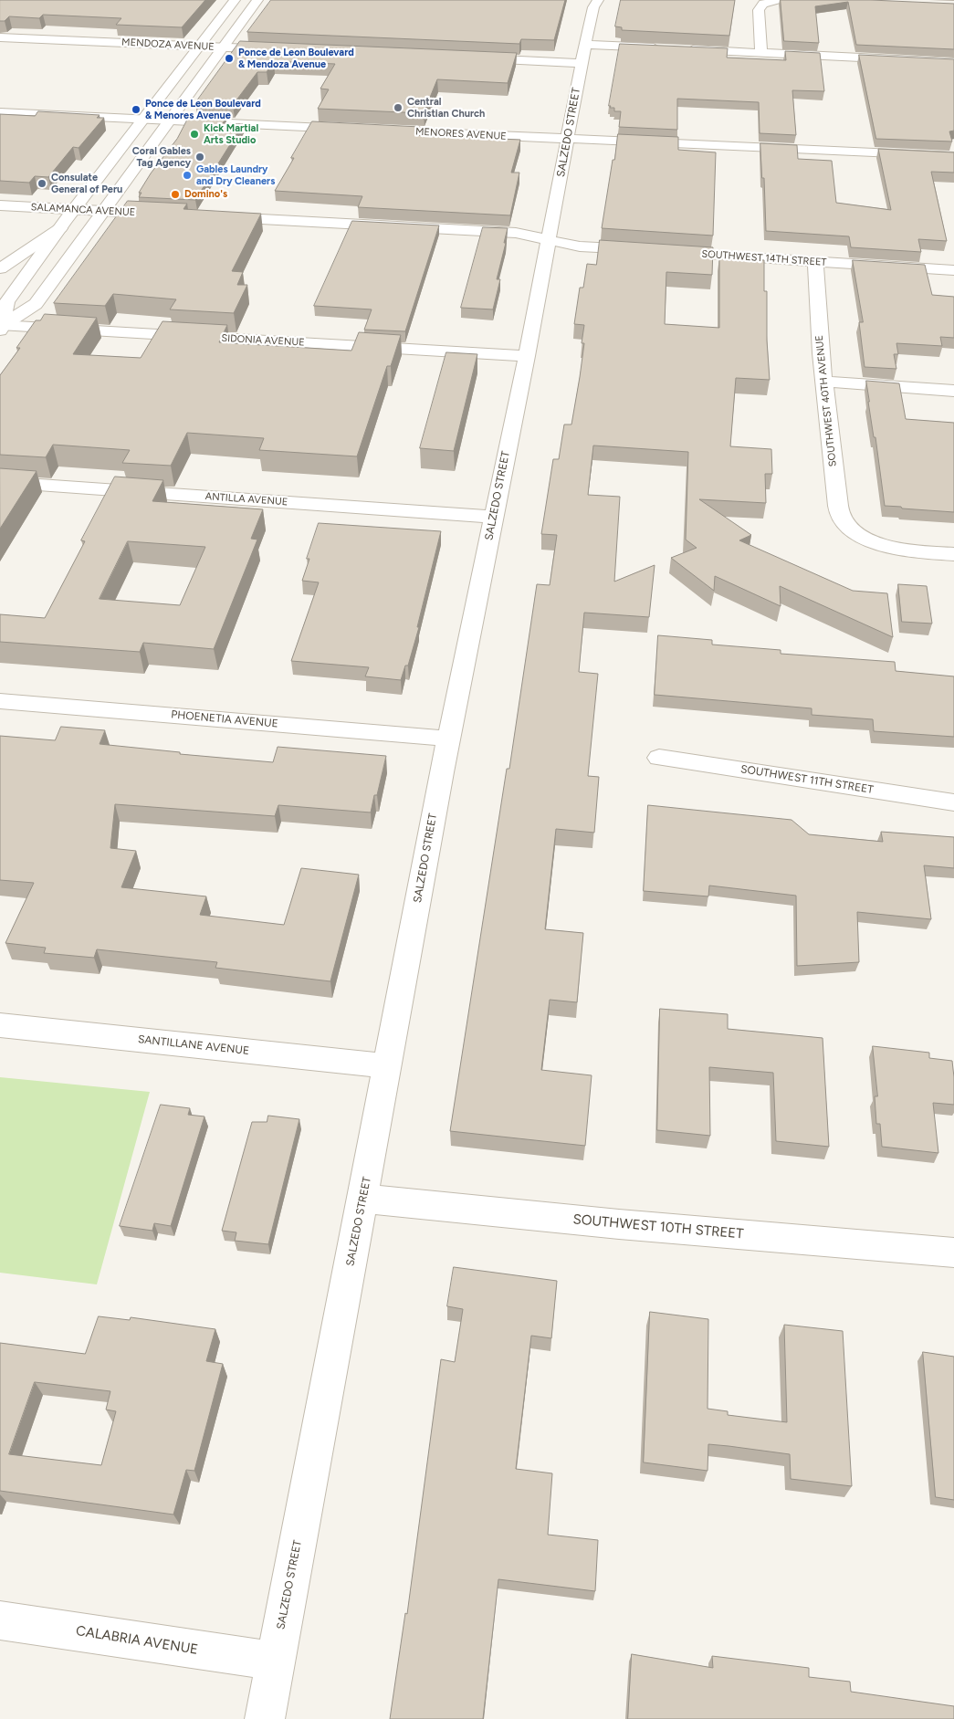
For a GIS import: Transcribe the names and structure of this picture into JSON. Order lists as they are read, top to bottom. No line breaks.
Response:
{"streets":{"street":["MENDOZA AVENUE","SALZEDO STREET","MENORES AVENUE","SALAMANCA AVENUE","SOUTHWEST 14TH STREET","SIDONIA AVENUE","SOUTHWEST 40TH AVENUE","ANTILLA AVENUE","PHOENETIA AVENUE","SOUTHWEST 11TH STREET","SANTILLANE AVENUE","SOUTHWEST 10TH STREET","CALABRIA AVENUE"]},"crossings":[["SALZEDO STREET","MENORES AVENUE"],["SALZEDO STREET","SIDONIA AVENUE"],["SALZEDO STREET","ANTILLA AVENUE"],["SALZEDO STREET","PHOENETIA AVENUE"],["SALZEDO STREET","SANTILLANE AVENUE"],["SALZEDO STREET","SOUTHWEST 10TH STREET"],["SALZEDO STREET","CALABRIA AVENUE"],["SOUTHWEST 14TH STREET","SOUTHWEST 40TH AVENUE"]],"places":["Ponce de Leon Boulevard & Mendoza Avenue","Central Christian Church","Ponce de Leon Boulevard & Menores Avenue","Kick Martial Arts Studio","Coral Gables Tag Agency","Gables Laundry and Dry Cleaners","Consulate General of Peru","Domino's"]}
